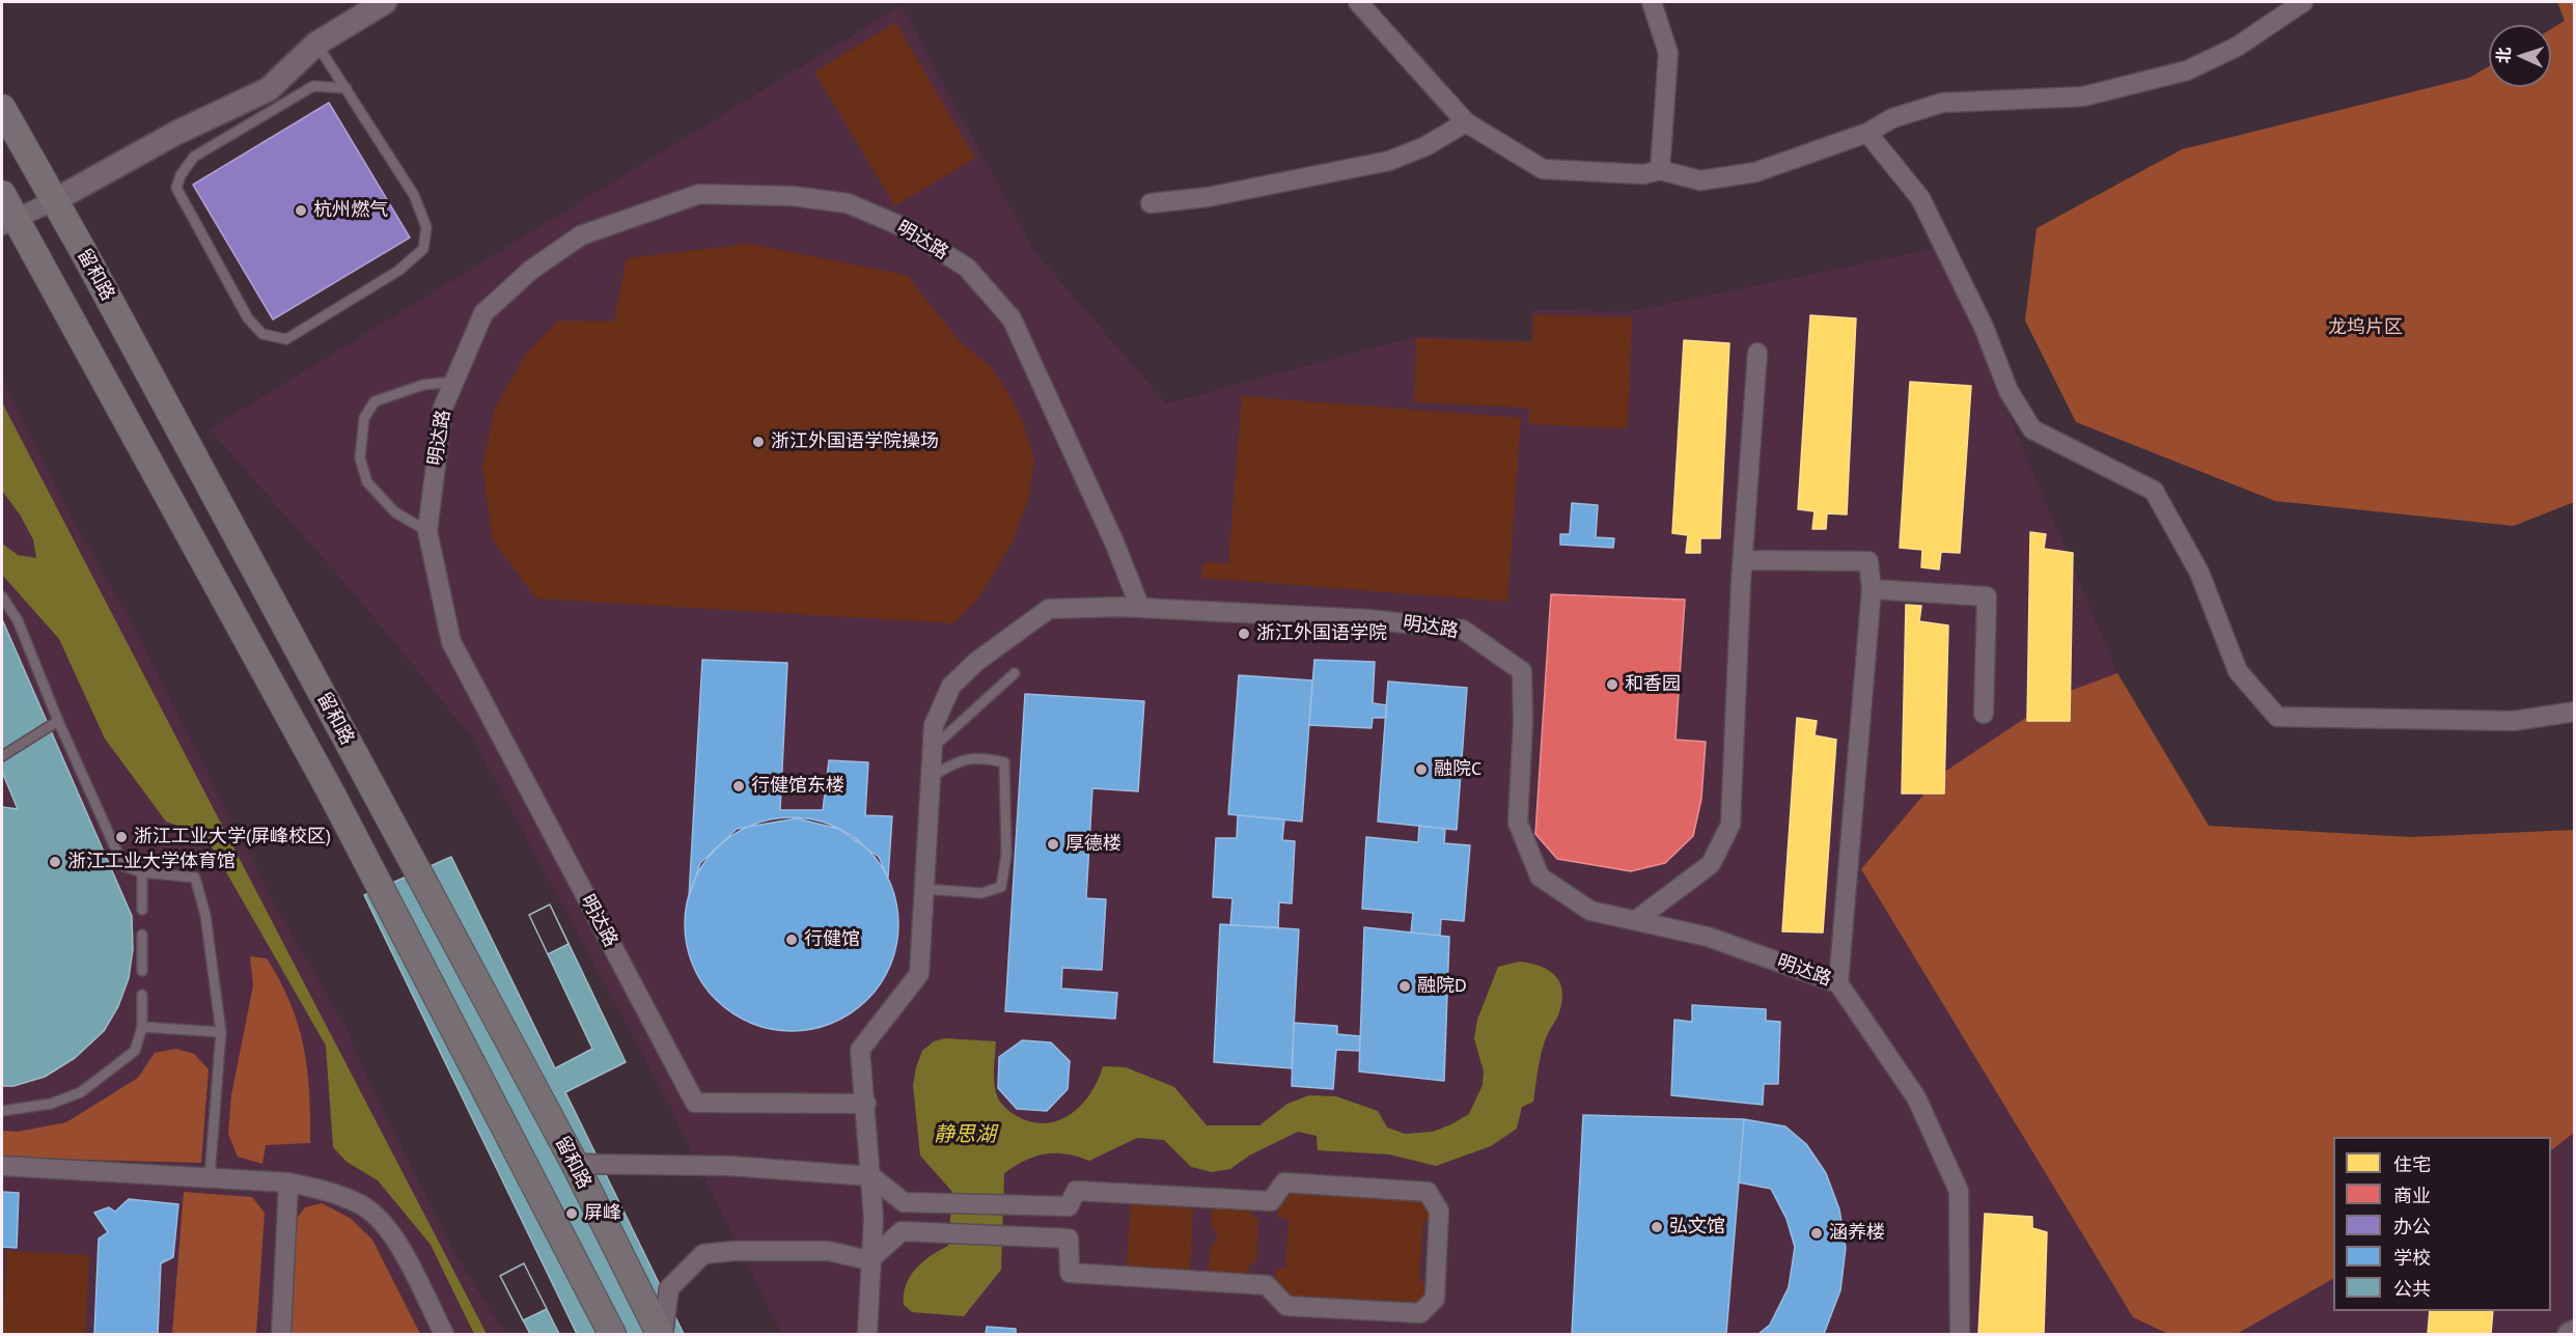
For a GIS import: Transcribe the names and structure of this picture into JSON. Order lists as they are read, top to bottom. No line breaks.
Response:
{"streets":{"main road":["留和路"],"street":["明达路"]},"water":["静思湖"],"parks":["龙坞片区"],"places":["杭州燃气","浙江外国语学院操场","浙江外国语学院","和香园","融院C","行健馆东楼","浙江工业大学(屏峰校区)","厚德楼","浙江工业大学体育馆","行健馆","融院D","屏峰","弘文馆","涵养楼"],"legend":["住宅","商业","办公","学校","公共"],"north":"left"}
